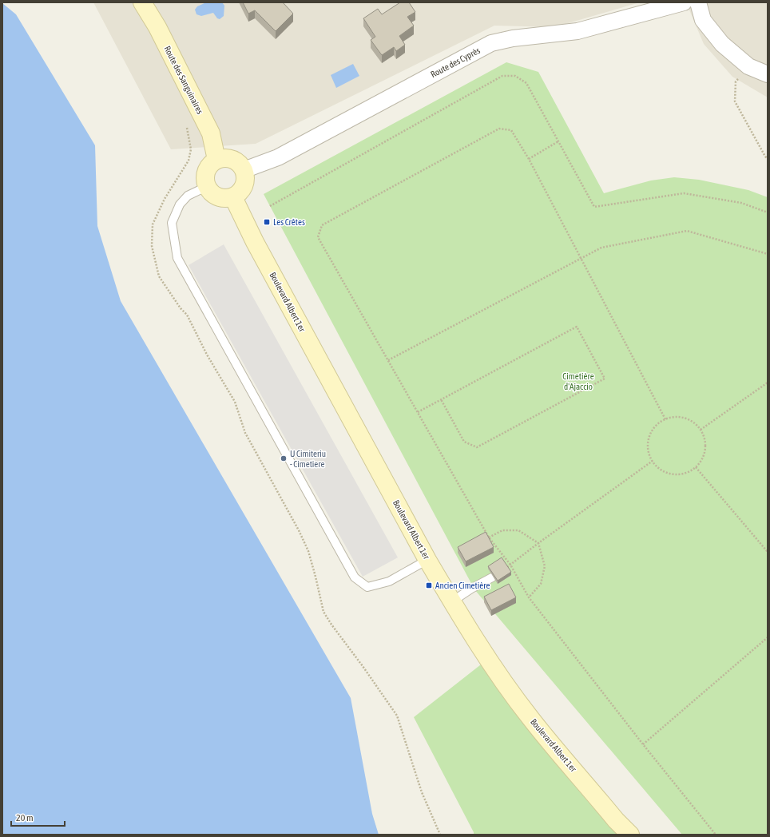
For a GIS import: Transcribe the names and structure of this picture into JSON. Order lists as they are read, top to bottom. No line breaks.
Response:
{"streets":{"main road":["Route des Sanguinaires","Boulevard Albert 1er"],"street":["Route des Cyprès"]},"crossings":[["Route des Cyprès","Route des Sanguinaires"],["Route des Cyprès","Boulevard Albert 1er"],["Route des Sanguinaires","Boulevard Albert 1er"]],"parks":["Cimetière d'Ajaccio"],"places":{"transit":["Les Crêtes","Ancien Cimetière"],"other":["U Cimiteriu - Cimetiere"]},"scale_bar":"20 m"}
